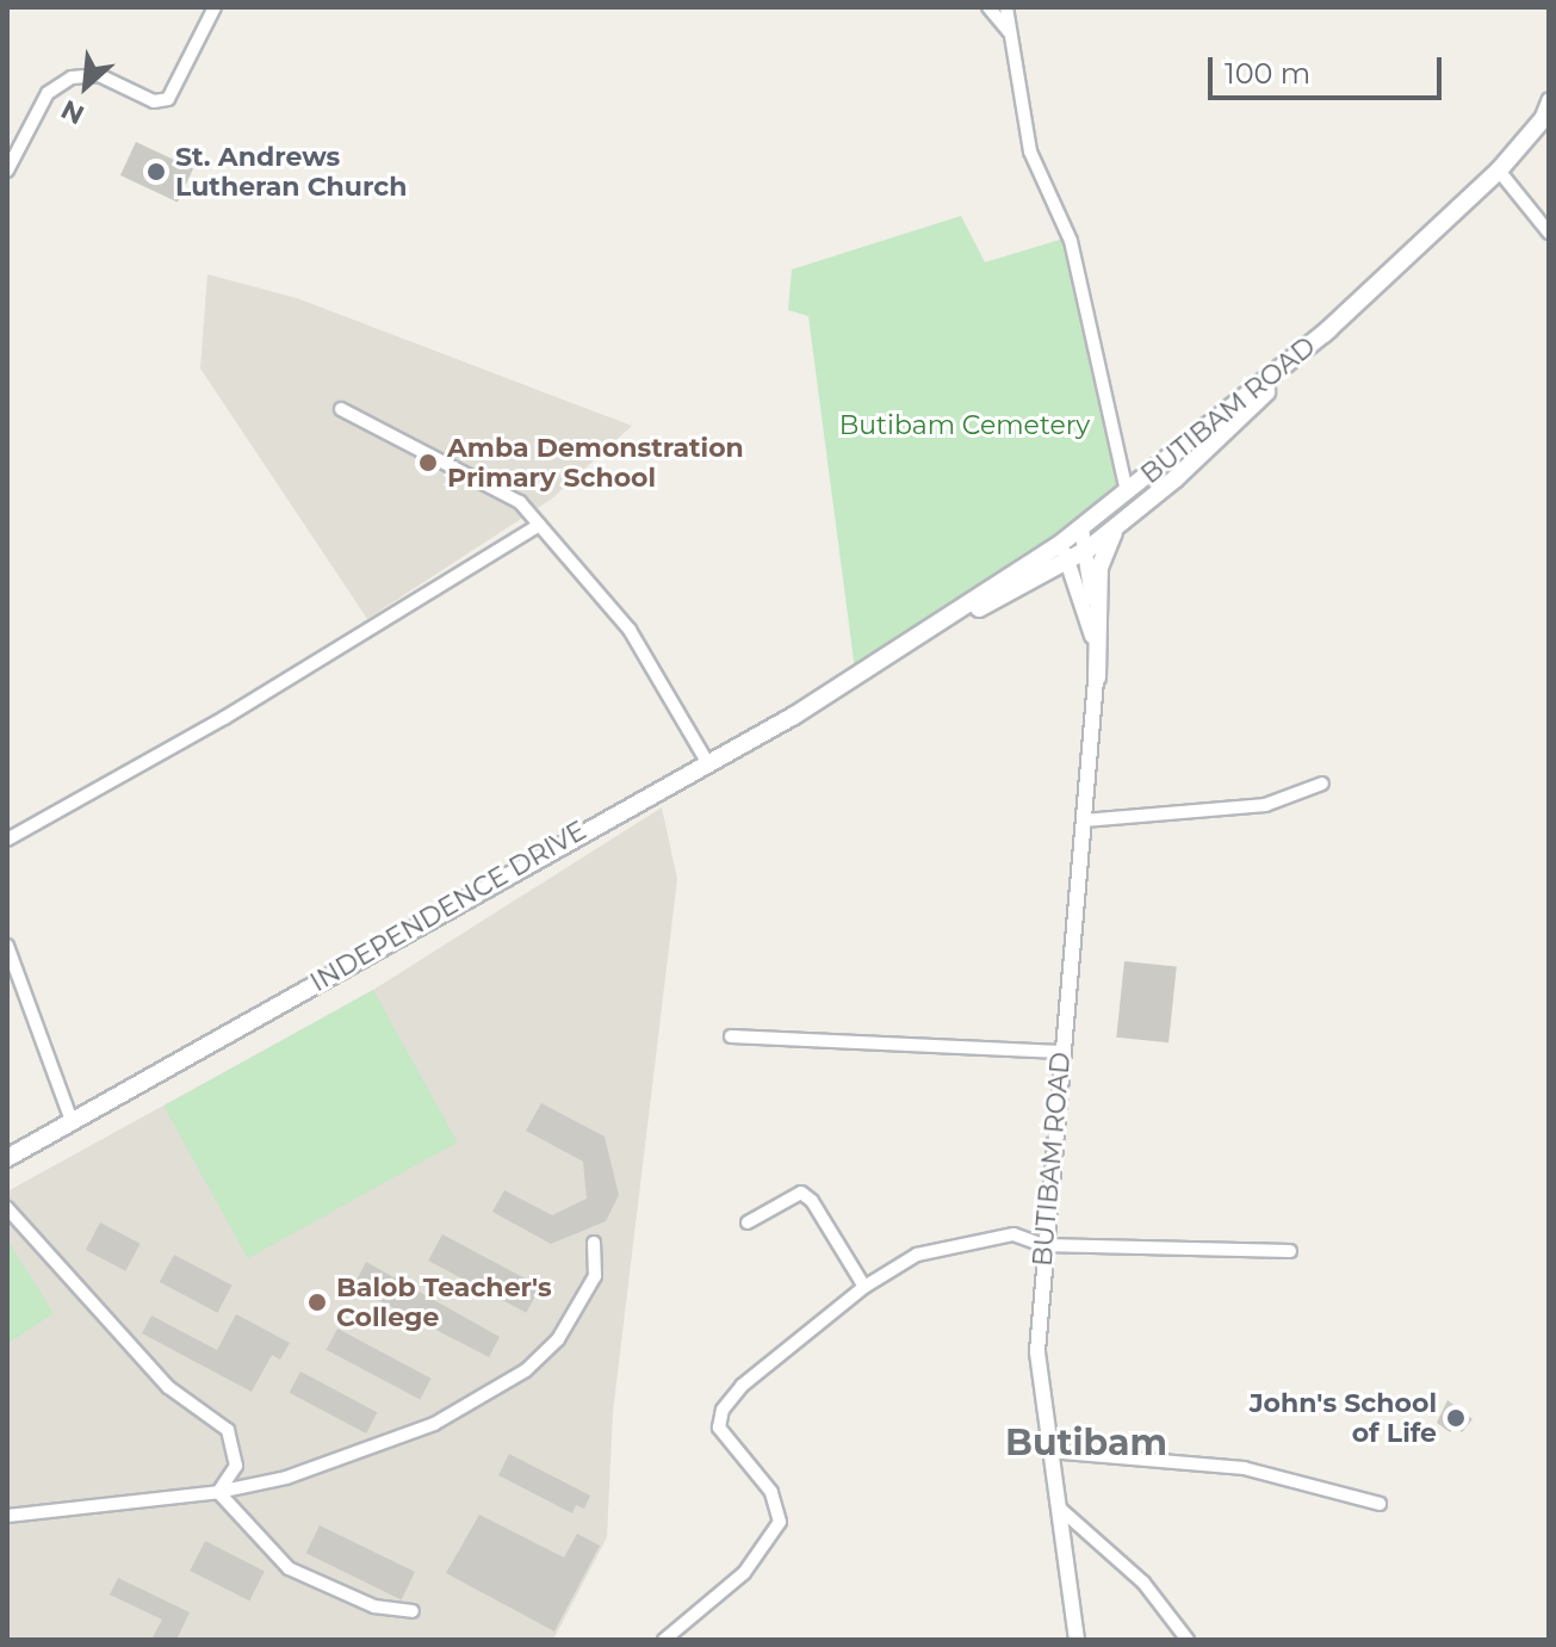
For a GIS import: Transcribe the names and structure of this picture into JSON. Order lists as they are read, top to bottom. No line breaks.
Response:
{"streets":{"main road":["BUTIBAM ROAD","INDEPENDENCE DRIVE"]},"crossings":[["BUTIBAM ROAD","INDEPENDENCE DRIVE"]],"districts":["Butibam"],"parks":["Butibam Cemetery"],"places":["St. Andrews Lutheran Church","Amba Demonstration Primary School","Balob Teacher's College","John's School of Life"],"scale_bar":"100 m","north":"bottom left"}
